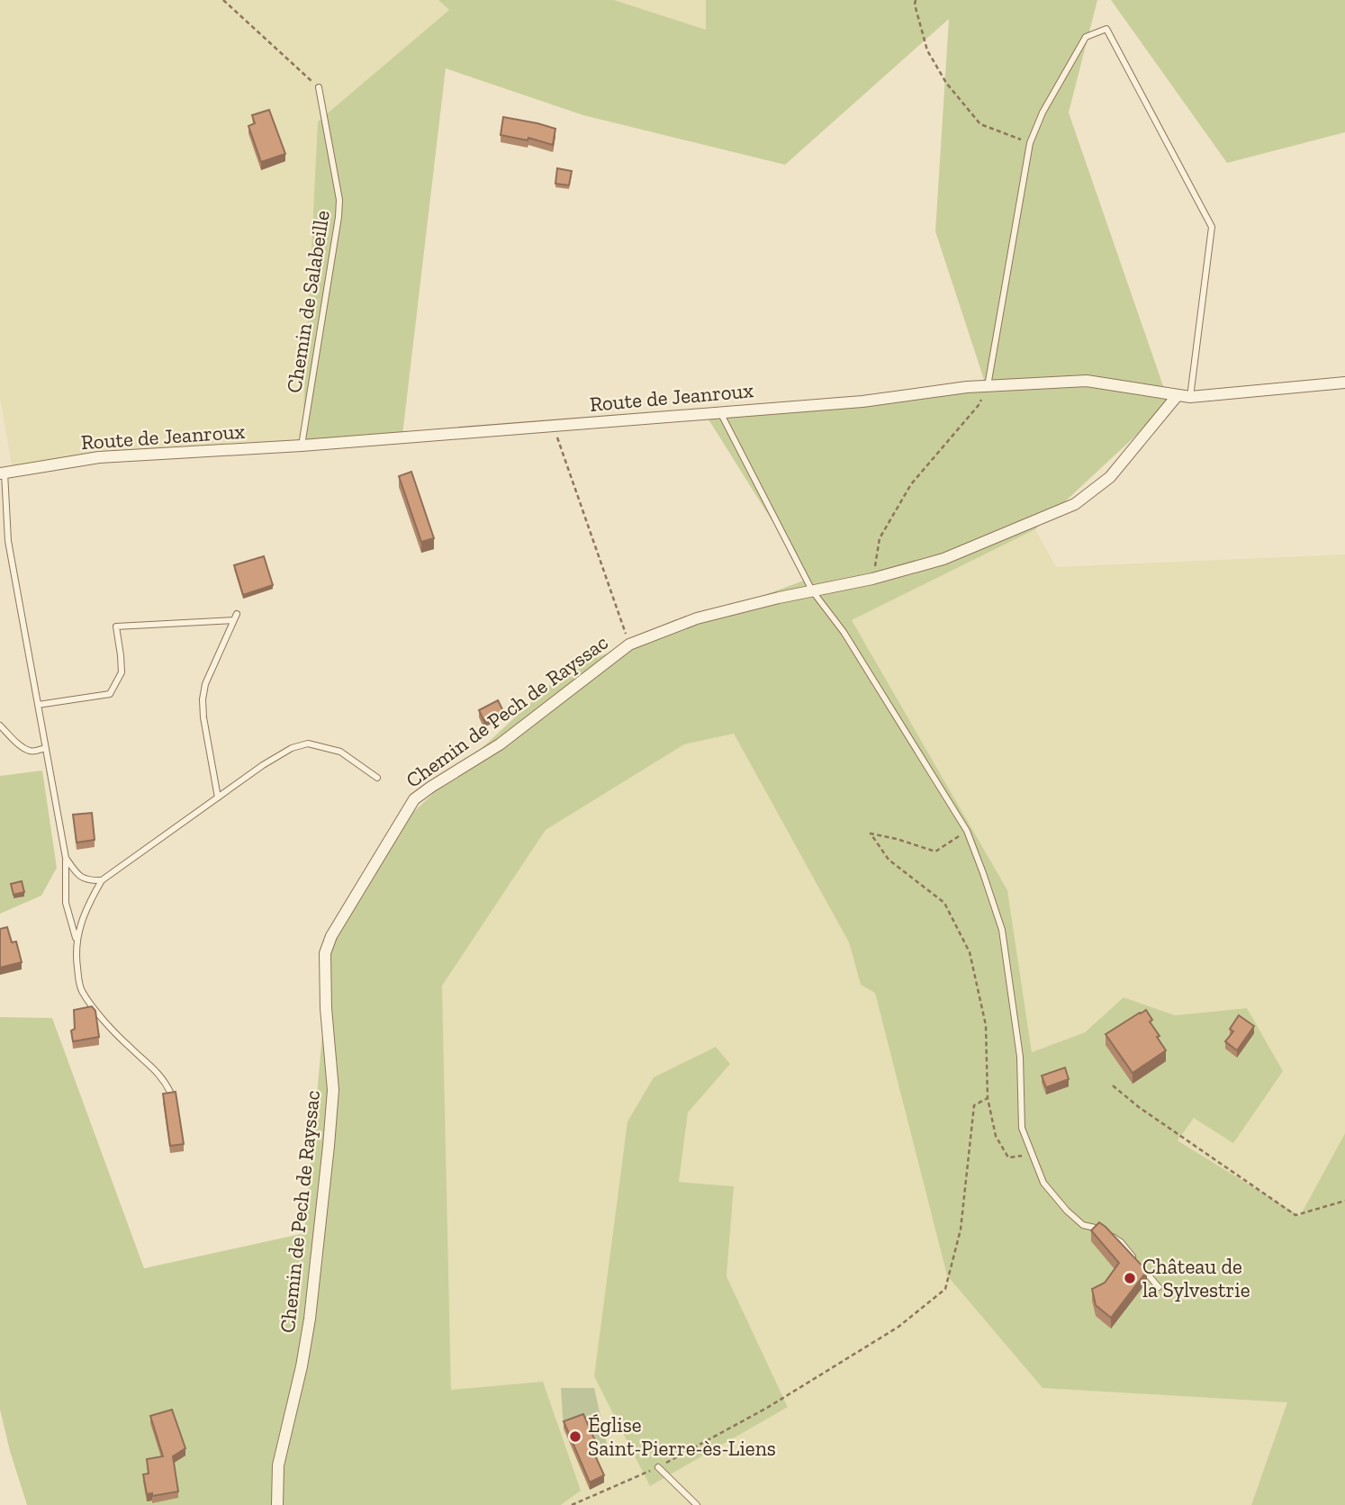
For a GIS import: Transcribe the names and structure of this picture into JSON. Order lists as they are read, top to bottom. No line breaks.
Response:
{"streets":{"street":["Route de Jeanroux","Chemin de Pech de Rayssac"],"lane":["Chemin de Salabeille"]},"crossings":[["Chemin de Salabeille","Route de Jeanroux"],["Route de Jeanroux","Chemin de Pech de Rayssac"]],"places":["Château de la Sylvestrie","Église Saint-Pierre-ès-Liens"]}
